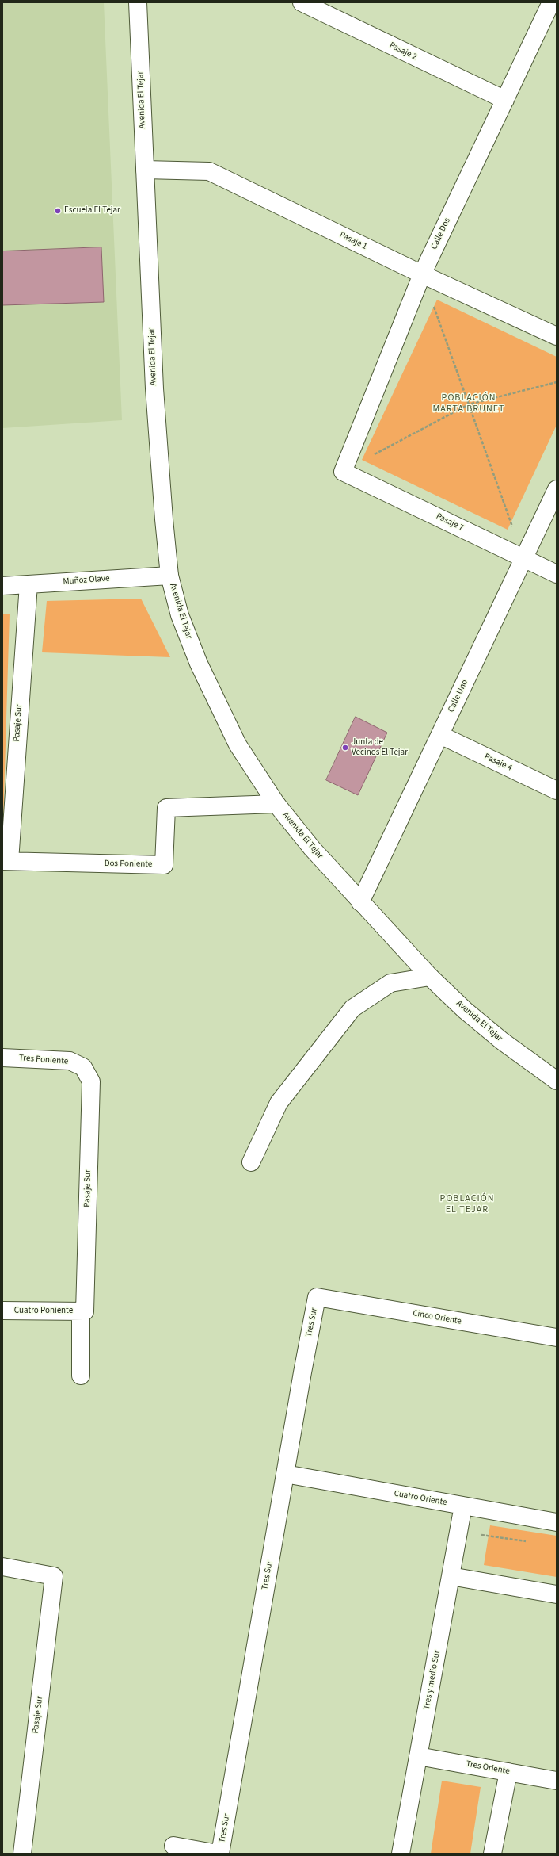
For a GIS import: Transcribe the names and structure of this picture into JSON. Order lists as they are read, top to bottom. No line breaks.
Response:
{"streets":{"street":["Pasaje 2","Avenida El Tejar","Calle Dos","Pasaje 1","Pasaje 7","Muñoz Olave","Calle Uno","Pasaje Sur","Pasaje 4","Dos Poniente","Tres Poniente","Cuatro Poniente","Cinco Oriente","Tres Sur","Cuatro Oriente","Tres y medio Sur","Tres Oriente"]},"crossings":[["Pasaje 2","Calle Dos"],["Avenida El Tejar","Pasaje 1"],["Avenida El Tejar","Muñoz Olave"],["Avenida El Tejar","Calle Uno"],["Avenida El Tejar","Dos Poniente"],["Calle Dos","Pasaje 1"],["Calle Dos","Pasaje 7"],["Pasaje 7","Calle Uno"],["Muñoz Olave","Pasaje Sur"],["Calle Uno","Pasaje 4"],["Pasaje Sur","Dos Poniente"],["Pasaje Sur","Tres Poniente"],["Pasaje Sur","Cuatro Poniente"],["Cinco Oriente","Tres Sur"],["Tres Sur","Cuatro Oriente"],["Cuatro Oriente","Tres y medio Sur"],["Tres y medio Sur","Tres Oriente"]],"districts":["POBLACIÓN MARTA BRUNET","POBLACIÓN EL TEJAR"],"places":["Escuela El Tejar","Junta de Vecinos El Tejar"]}
